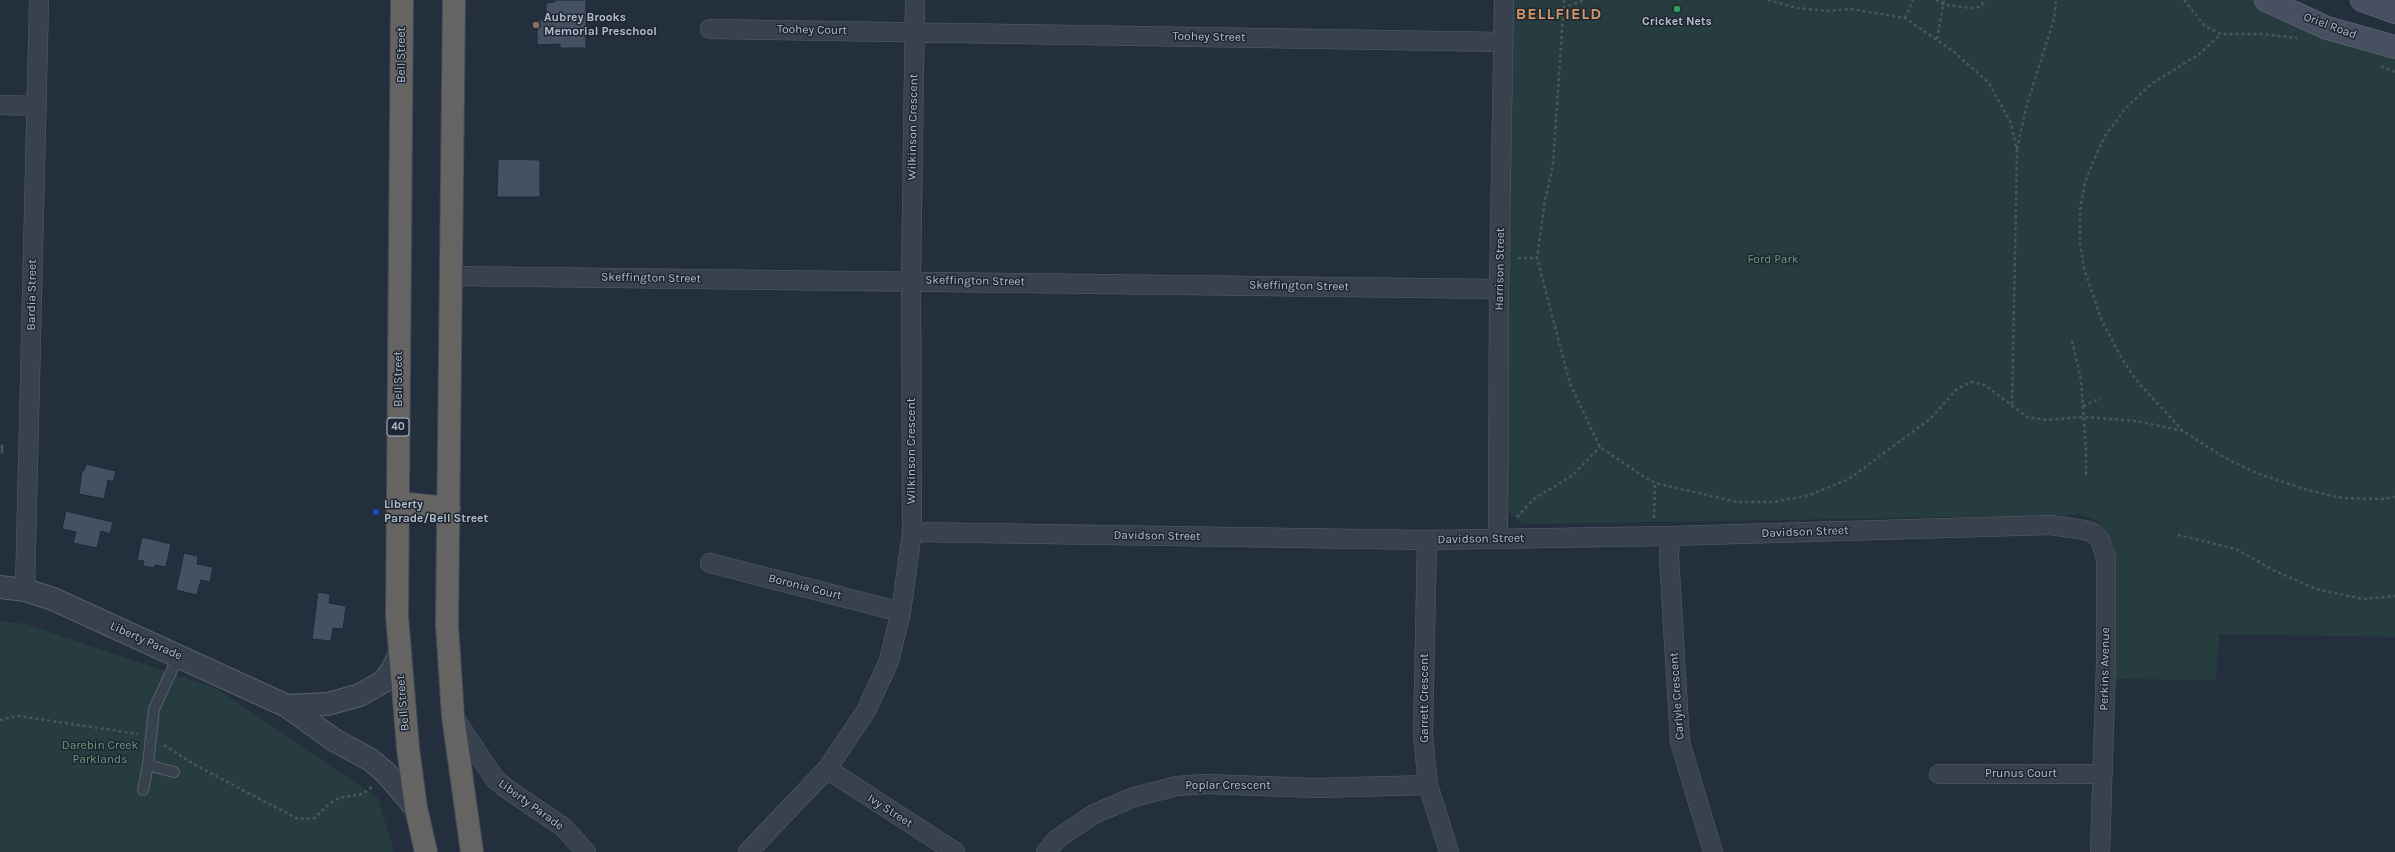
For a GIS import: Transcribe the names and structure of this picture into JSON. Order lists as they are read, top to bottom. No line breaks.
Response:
{"streets":{"highway":["Bell Street","40"],"main road":["Oriel Road"],"street":["Toohey Court","Toohey Street","Wilkinson Crescent","Harrison Street","Skeffington Street","Bardia Street","Davidson Street","Boronia Court","Liberty Parade","Perkins Avenue","Carlyle Crescent","Garrett Crescent","Prunus Court","Poplar Crescent","Ivy Street"]},"crossings":[["Toohey Court","Toohey Street"],["Toohey Court","Wilkinson Crescent"],["Toohey Street","Wilkinson Crescent"],["Toohey Street","Harrison Street"],["Bell Street","Liberty Parade"],["Wilkinson Crescent","Skeffington Street"],["Wilkinson Crescent","Davidson Street"],["Wilkinson Crescent","Boronia Court"],["Wilkinson Crescent","Ivy Street"],["Harrison Street","Skeffington Street"],["Harrison Street","Davidson Street"],["Bardia Street","Liberty Parade"],["Davidson Street","Perkins Avenue"],["Davidson Street","Carlyle Crescent"],["Davidson Street","Garrett Crescent"],["Perkins Avenue","Prunus Court"],["Garrett Crescent","Poplar Crescent"]],"districts":["BELLFIELD"],"parks":["Ford Park","Darebin Creek Parklands"],"places":["Cricket Nets","Aubrey Brooks Memorial Preschool","Liberty Parade/Bell Street"]}
